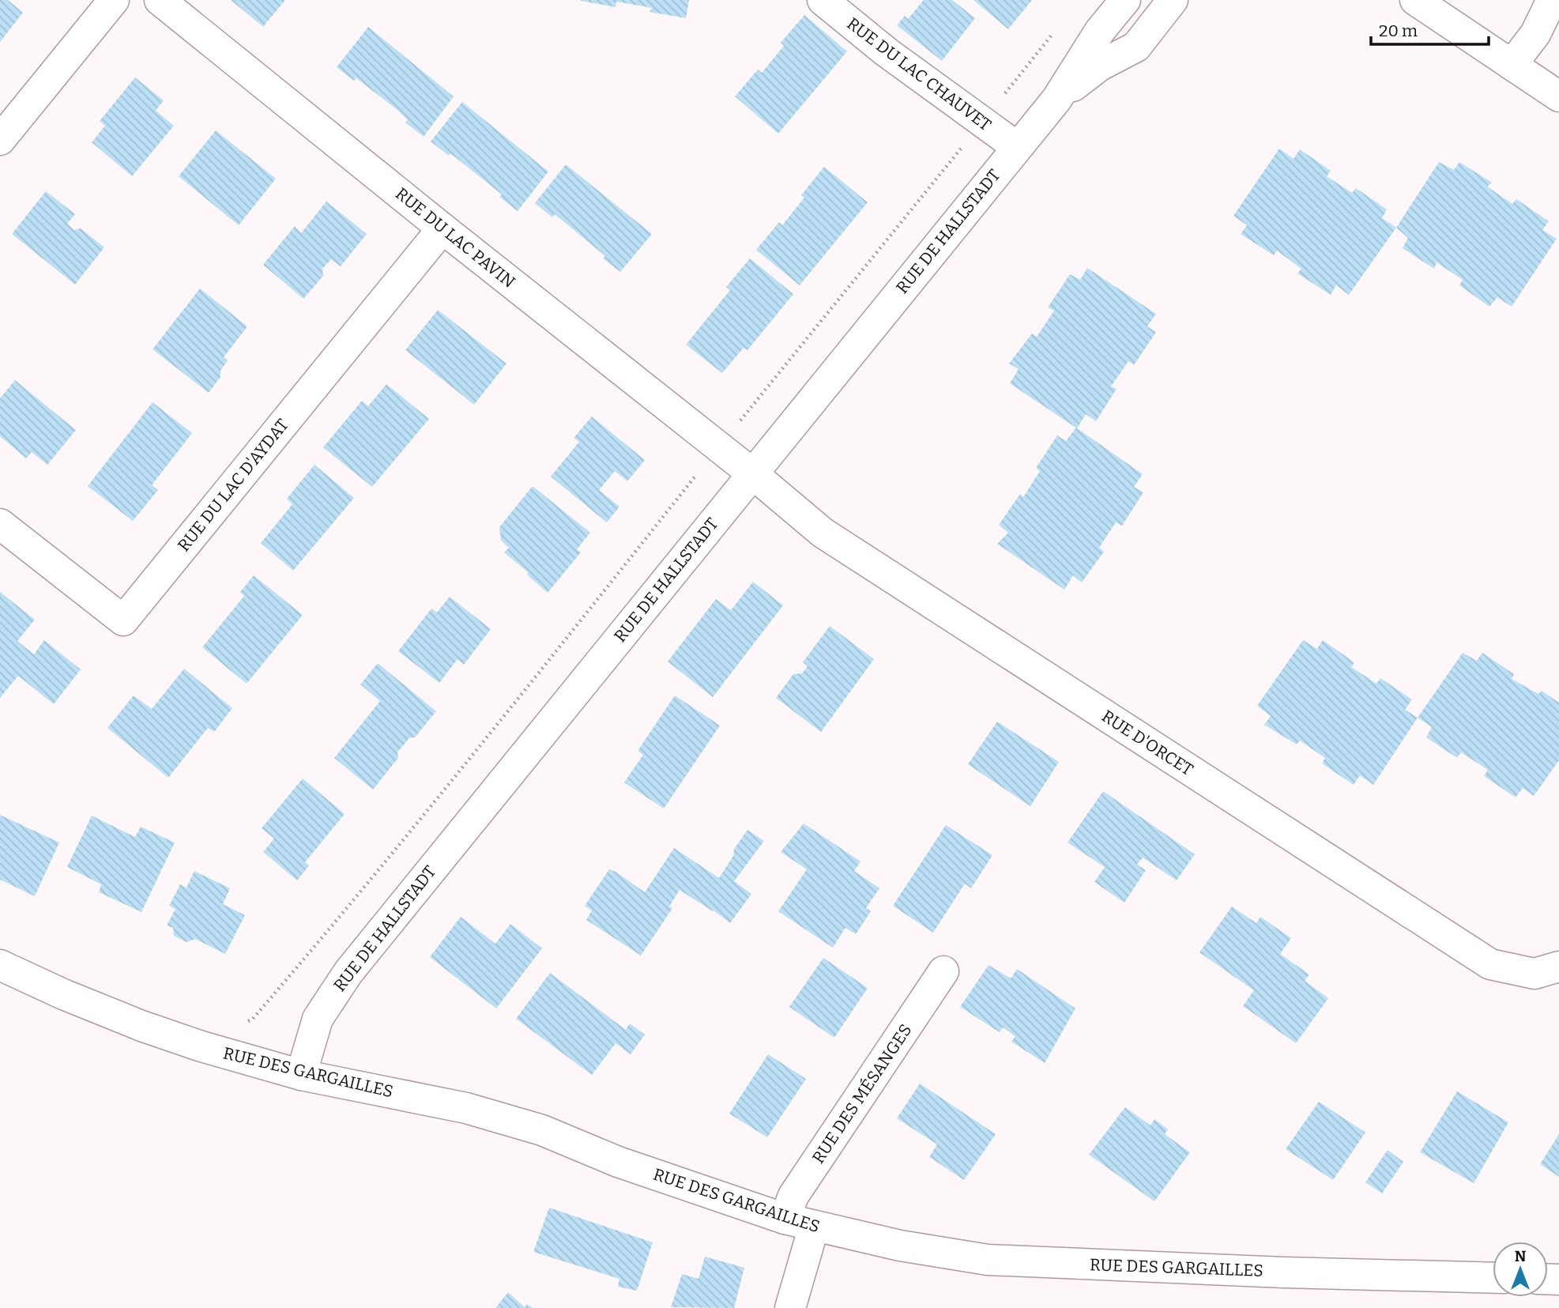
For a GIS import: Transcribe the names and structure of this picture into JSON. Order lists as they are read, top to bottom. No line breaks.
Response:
{"streets":{"street":["RUE DU LAC CHAUVET","RUE DE HALLSTADT","RUE DU LAC PAVIN","RUE DU LAC D'AYDAT","RUE D'ORCET","RUE DES GARGAILLES","RUE DES MÉSANGES"]},"crossings":[["RUE DU LAC CHAUVET","RUE DE HALLSTADT"],["RUE DE HALLSTADT","RUE DU LAC PAVIN"],["RUE DE HALLSTADT","RUE D'ORCET"],["RUE DE HALLSTADT","RUE DES GARGAILLES"],["RUE DU LAC PAVIN","RUE DU LAC D'AYDAT"],["RUE DU LAC PAVIN","RUE D'ORCET"],["RUE DES GARGAILLES","RUE DES MÉSANGES"]],"scale_bar":"20 m","north":"top"}
